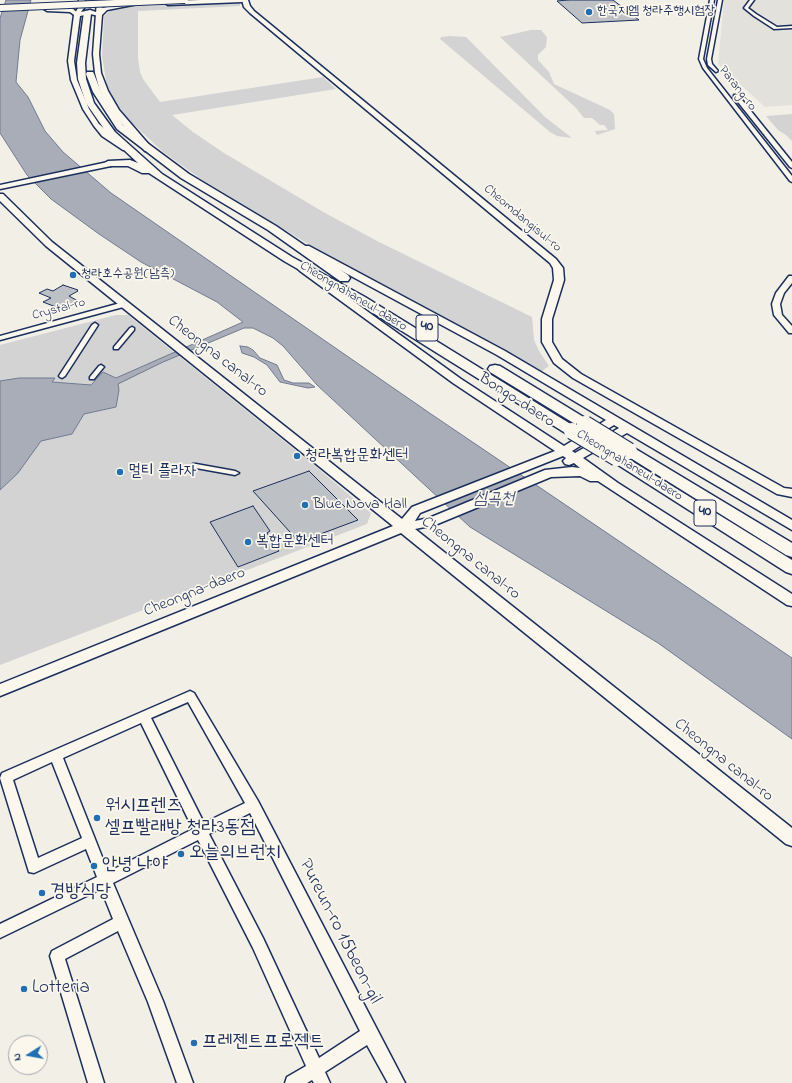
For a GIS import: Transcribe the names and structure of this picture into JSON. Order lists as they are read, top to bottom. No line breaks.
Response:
{"streets":{"highway":["Cheongnahaneul-daero","40"],"street":["Parang-ro","Cheomdangisul-ro","Crystal-ro","Cheongna canal-ro","Bongo-daero","Cheongna-daero","Pureun-ro 15beon-gil"]},"crossings":[["Cheongnahaneul-daero","40"],["Cheongnahaneul-daero","Bongo-daero"],["Crystal-ro","Cheongna canal-ro"],["Cheongna canal-ro","Cheongna-daero"]],"water":["심곡천"],"places":["한국지엠 청라주행시험장","청라호수공원(남측)","청라복합문화센터","멀티 플라자","Blue Nova Hall","복합문화센터","워시프렌즈 셀프빨래방 청라3동점","오늘의브런치","안녕 나야","경방식당","Lotteria","프레젠트프로젝트"],"north":"left"}
